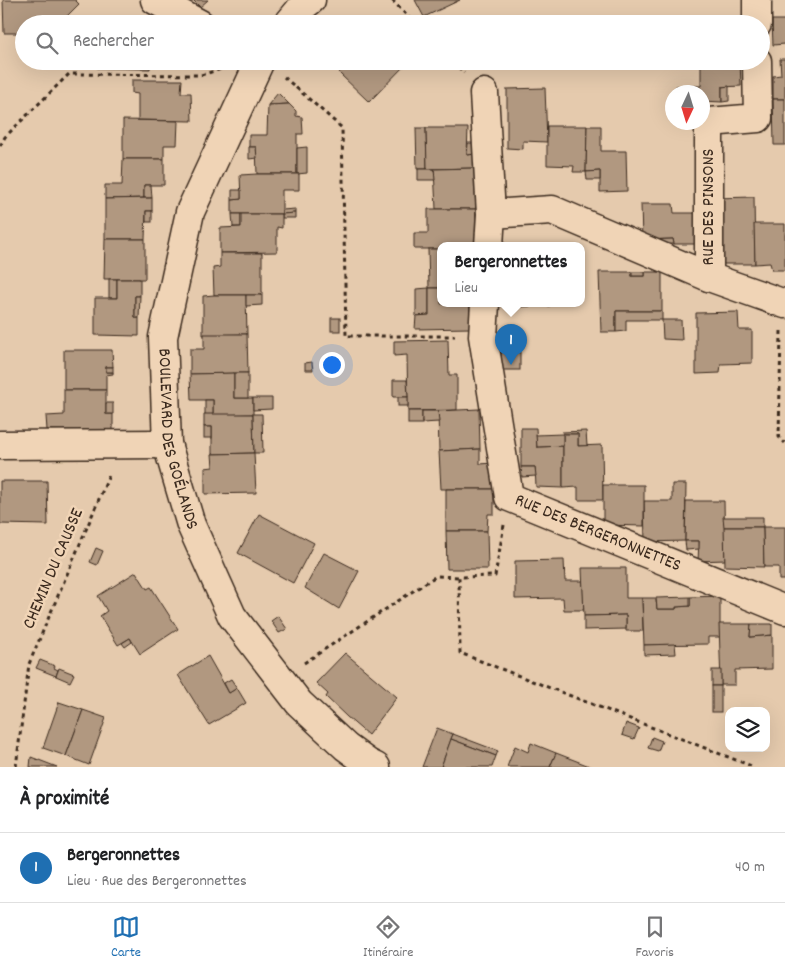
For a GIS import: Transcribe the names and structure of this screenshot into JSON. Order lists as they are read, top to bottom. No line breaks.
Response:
{"streets":{"street":["RUE DES PINSONS","BOULEVARD DES GOÉLANDS","RUE DES BERGERONNETTES"],"path":["CHEMIN DU CAUSSE"]},"north":"bottom","page":{"search":"Rechercher","popup":["Bergeronnettes","Lieu"],"pins":"1","heading":"À proximité","list":[{"mark":"1","name":"Bergeronnettes","note":"Lieu · Rue des Bergeronnettes","value":"40 m"}],"nav":["Carte","Itinéraire","Favoris"]}}
